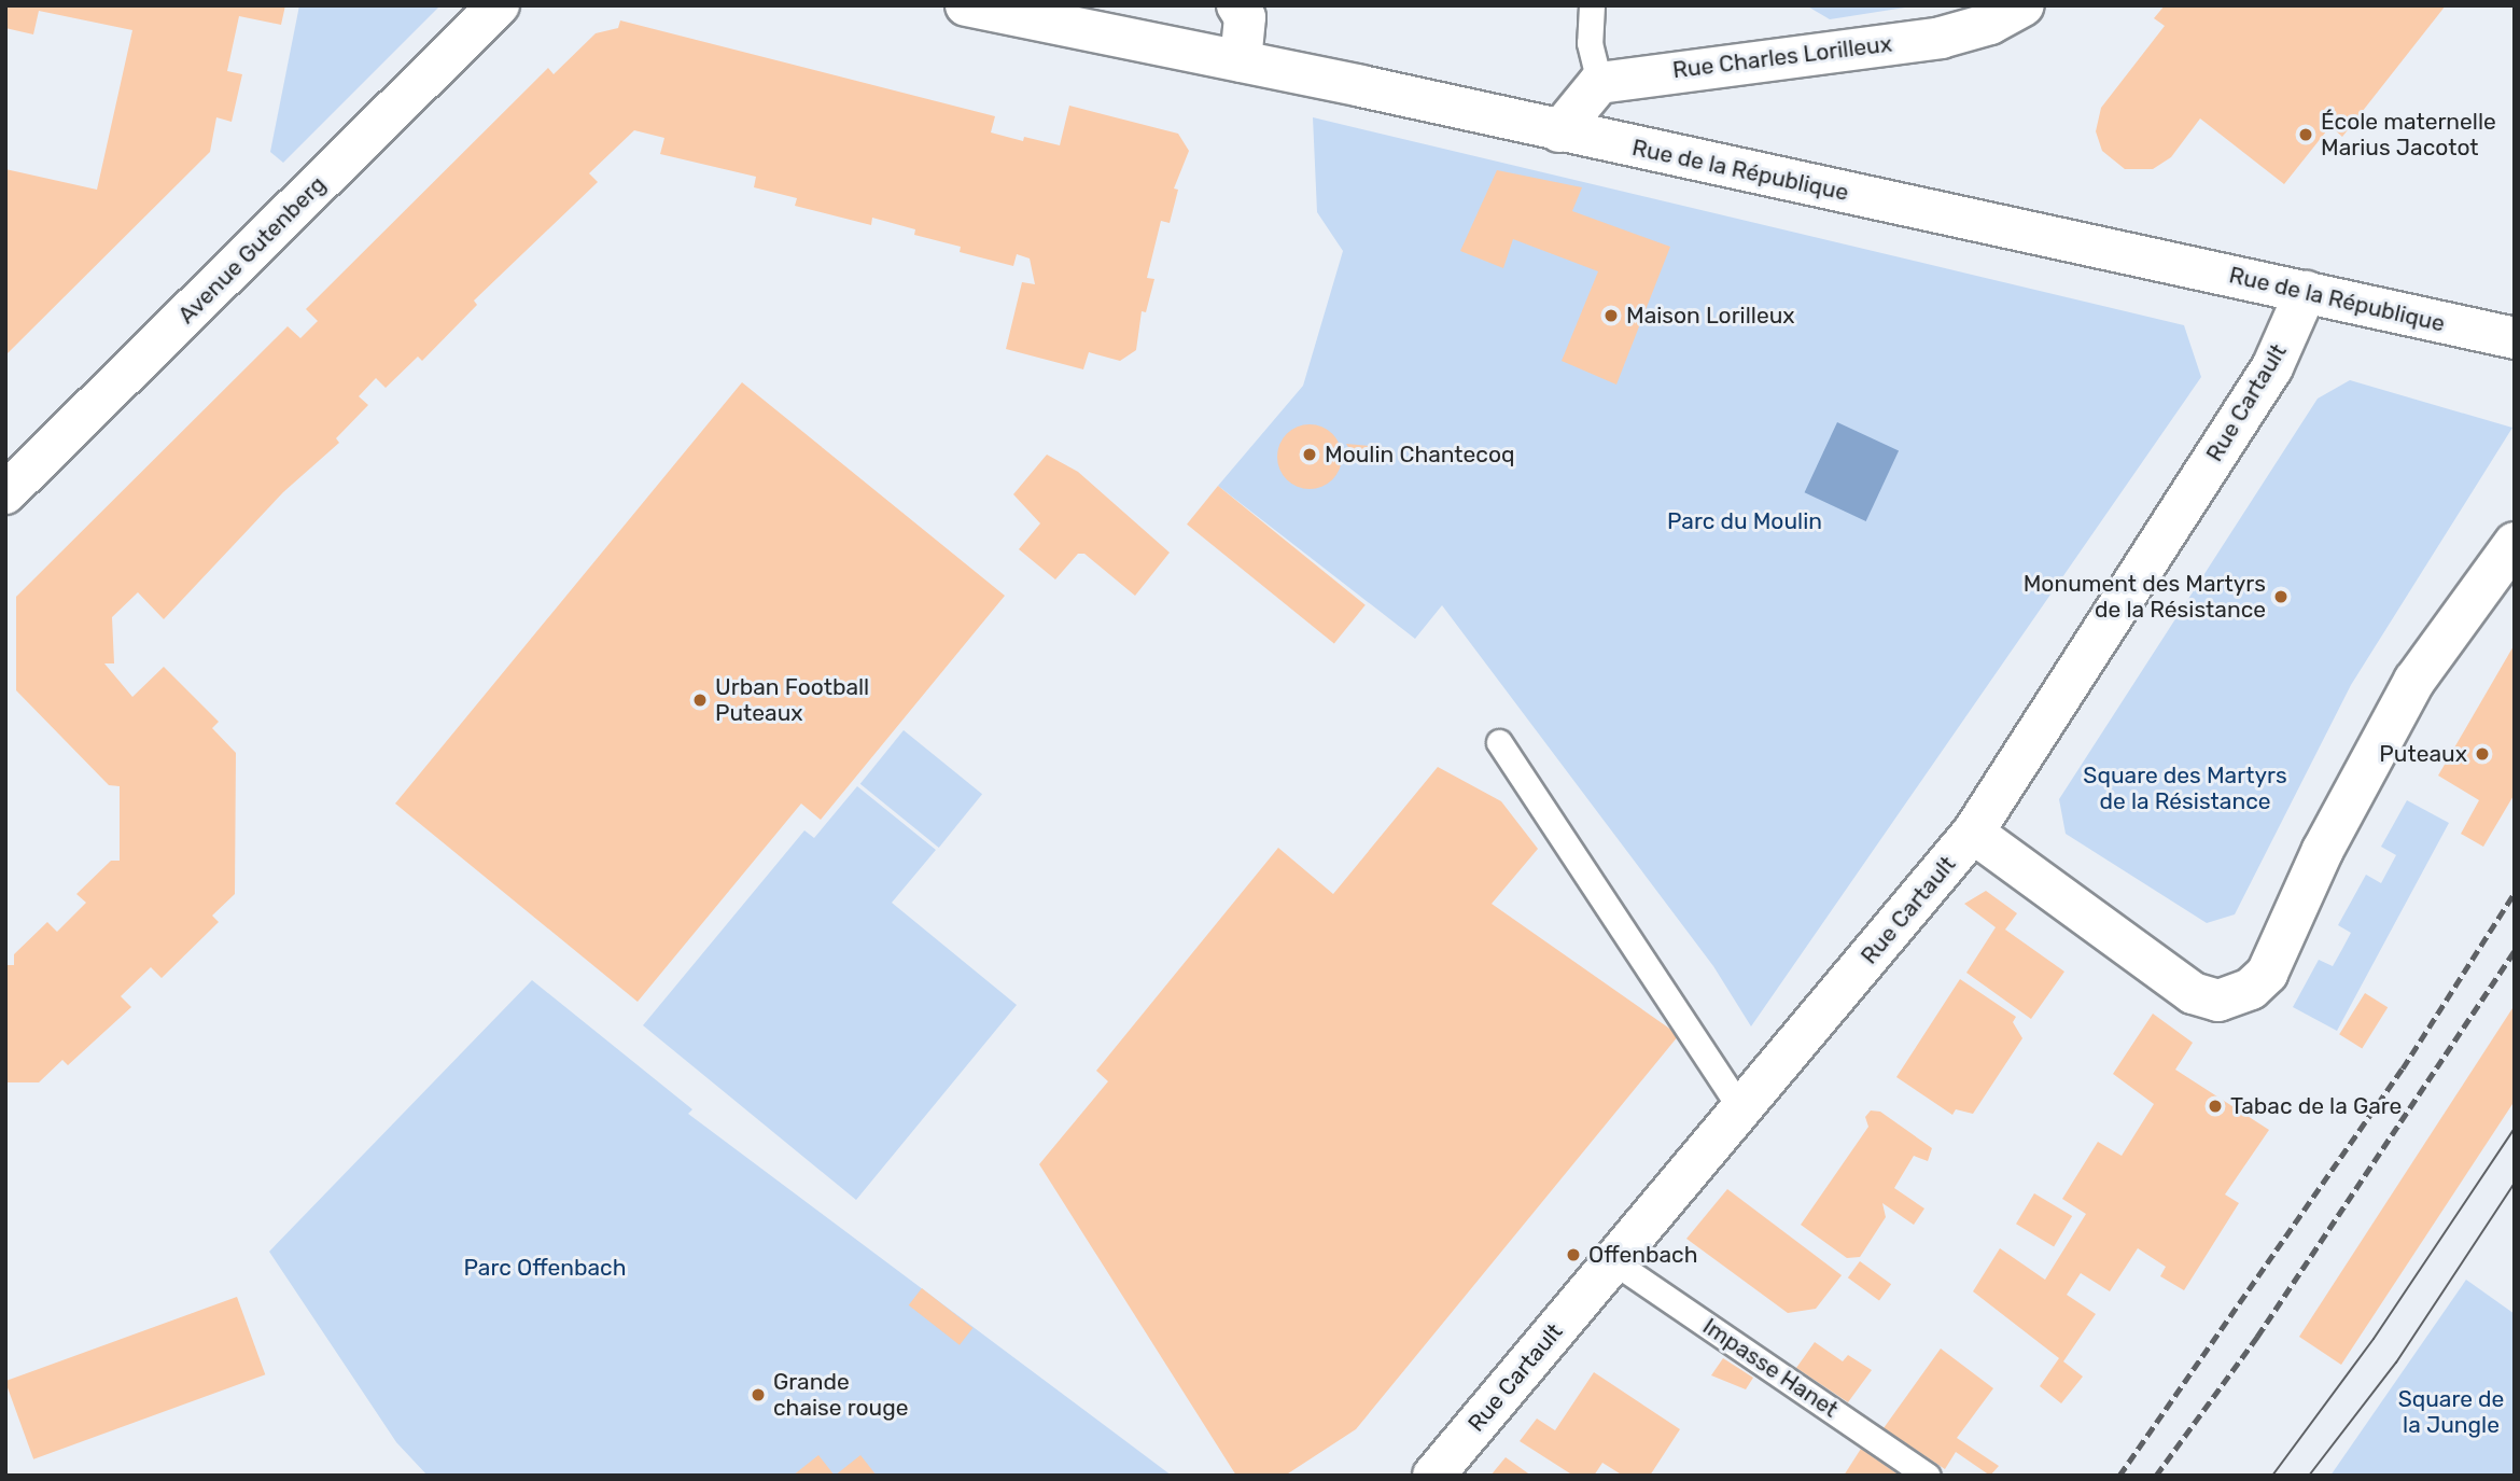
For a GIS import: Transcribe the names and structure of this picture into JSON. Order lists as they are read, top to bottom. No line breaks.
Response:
{"streets":{"street":["Rue Charles Lorilleux","Rue de la République","Avenue Gutenberg","Rue Cartault"],"lane":["Impasse Hanet"]},"crossings":[["Rue de la République","Rue Cartault"],["Rue Cartault","Impasse Hanet"]],"parks":["Parc du Moulin","Square des Martyrs de la Résistance","Parc Offenbach","Square de la Jungle"],"places":["École maternelle Marius Jacotot","Maison Lorilleux","Moulin Chantecoq","Monument des Martyrs de la Résistance","Urban Football Puteaux","Puteaux","Tabac de la Gare","Offenbach","Grande chaise rouge"]}
